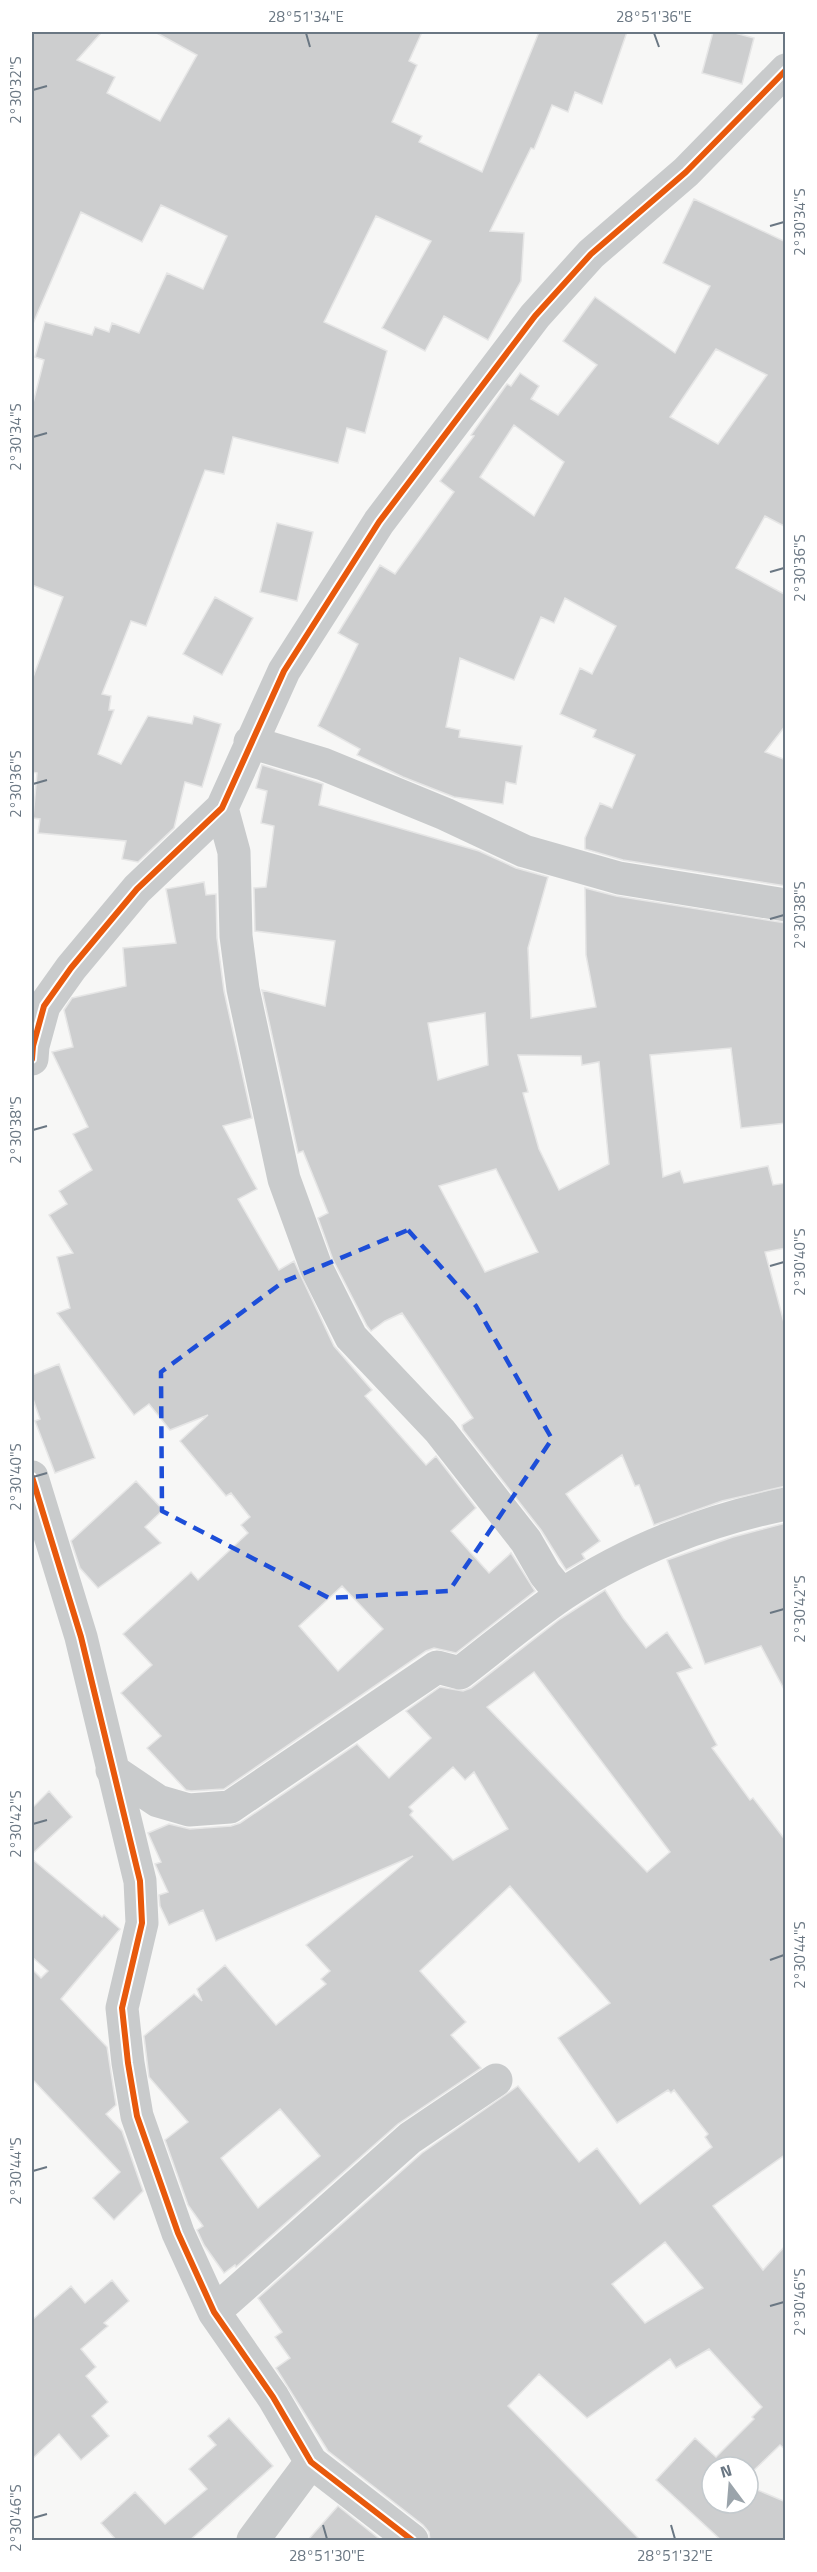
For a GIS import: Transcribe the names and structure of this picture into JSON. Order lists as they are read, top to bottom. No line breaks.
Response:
{"north":"top","coordinates":["28°51'34\"E","28°51'36\"E","2°30'32\"S","2°30'34\"S","2°30'36\"S","2°30'38\"S","2°30'40\"S","2°30'42\"S","2°30'44\"S","2°30'46\"S","28°51'30\"E","28°51'32\"E"]}
